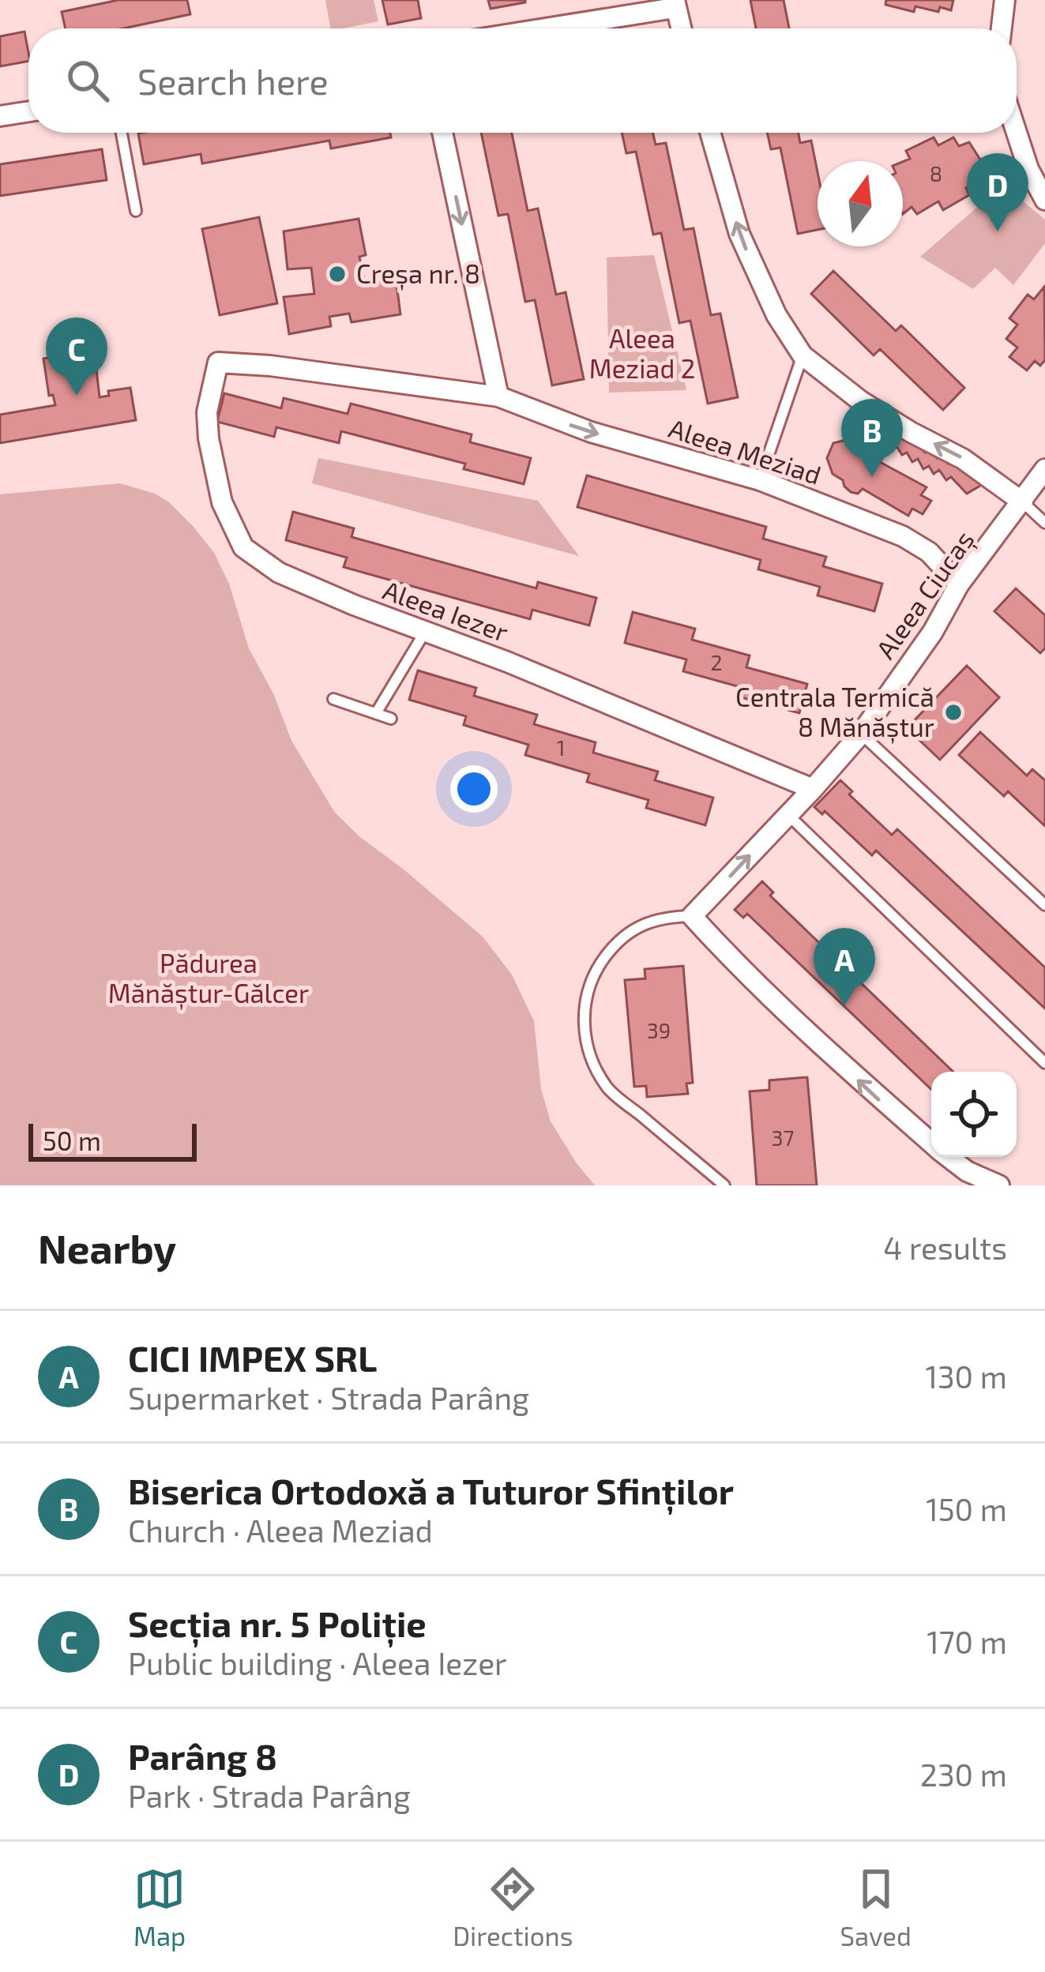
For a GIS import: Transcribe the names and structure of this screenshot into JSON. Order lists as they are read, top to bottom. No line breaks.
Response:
{"streets":{"street":["Aleea Meziad","Aleea Ciucaș","Aleea Iezer"]},"crossings":[["Aleea Meziad","Aleea Ciucaș"],["Aleea Meziad","Aleea Iezer"],["Aleea Ciucaș","Aleea Iezer"]],"parks":["Aleea Meziad 2","Pădurea Mănăștur-Gălcer"],"places":["Creșa nr. 8","Centrala Termică 8 Mănăștur"],"house_numbers":["8","2","1","39","37"],"scale_bar":"50 m","north":"top","page":{"search":"Search here","pins":["D","C","B","A"],"scale":"50 m","heading":["Nearby","4 results"],"list":[{"mark":"A","name":"CICI IMPEX SRL","note":"Supermarket · Strada Parâng","value":"130 m"},{"mark":"B","name":"Biserica Ortodoxă a Tuturor Sfinților","note":"Church · Aleea Meziad","value":"150 m"},{"mark":"C","name":"Secția nr. 5 Poliție","note":"Public building · Aleea Iezer","value":"170 m"},{"mark":"D","name":"Parâng 8","note":"Park · Strada Parâng","value":"230 m"}],"nav":["Map","Directions","Saved"]}}
